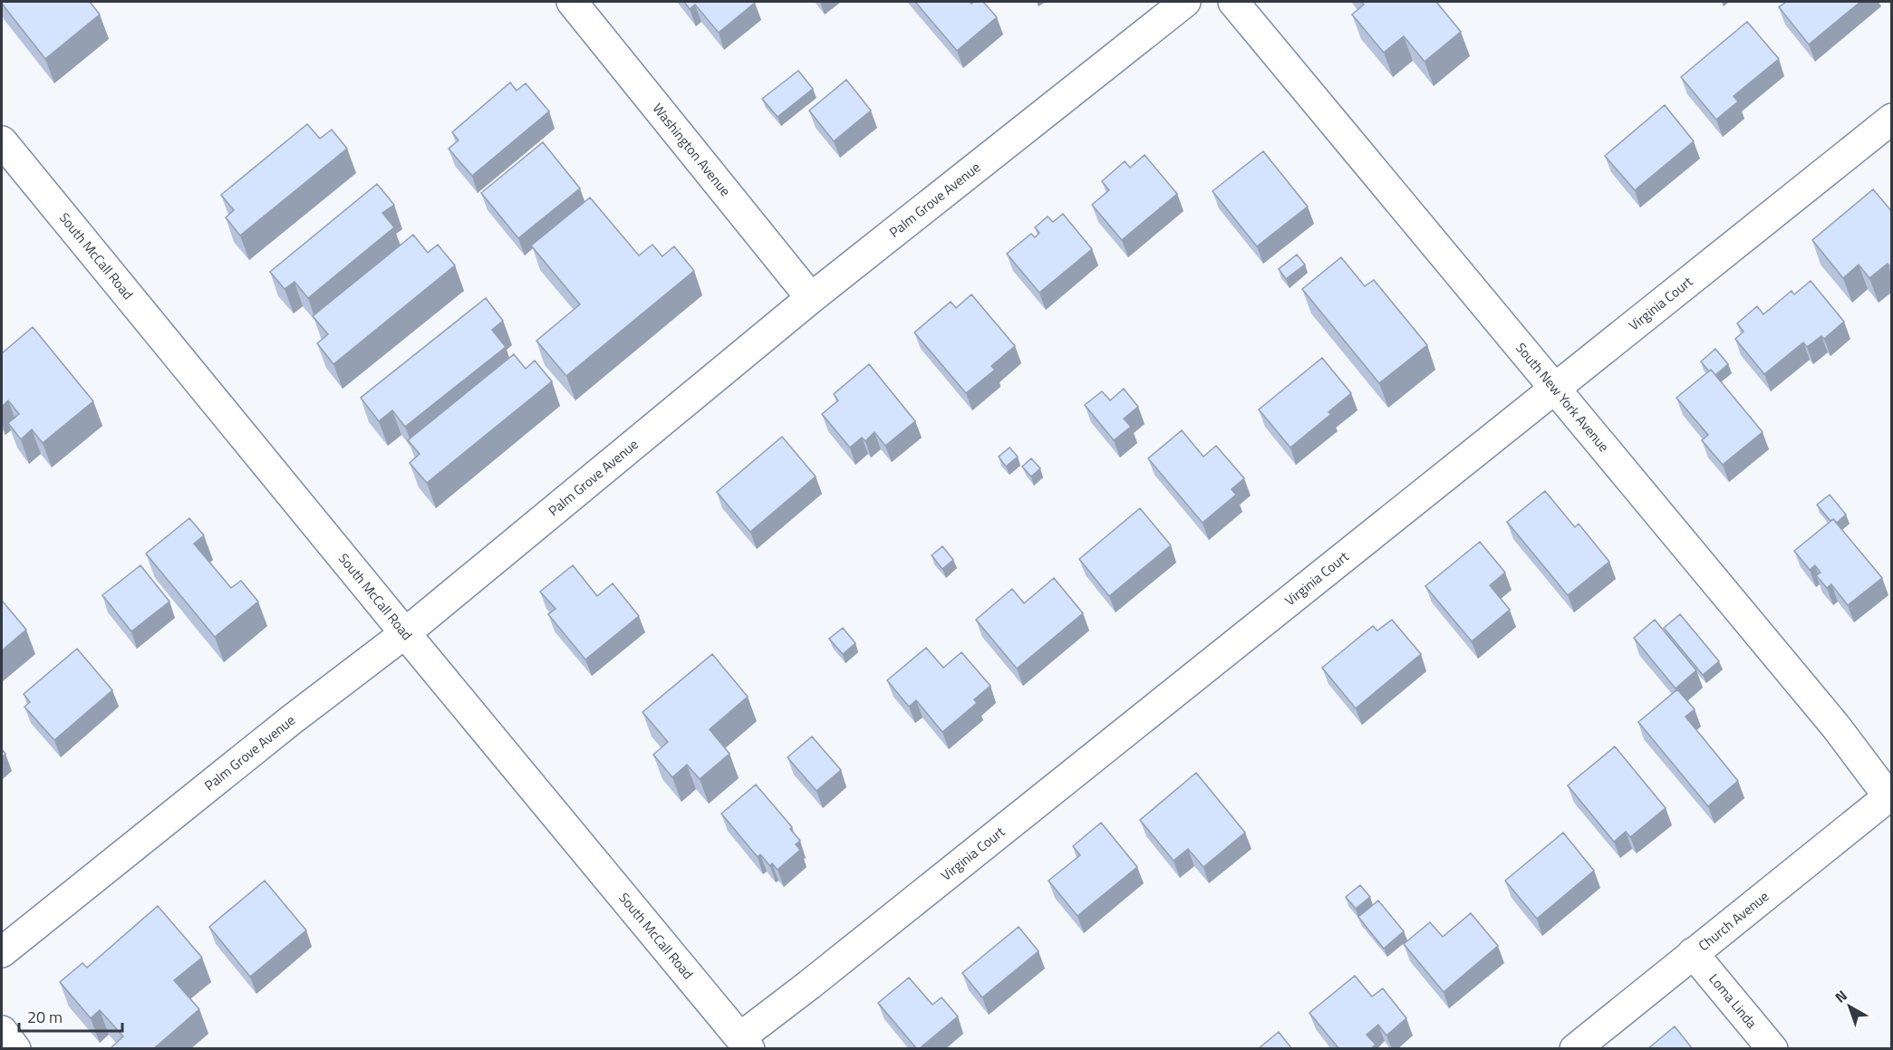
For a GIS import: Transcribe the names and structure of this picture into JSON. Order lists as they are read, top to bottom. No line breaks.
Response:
{"streets":{"street":["Washington Avenue","Palm Grove Avenue","South McCall Road","Virginia Court","South New York Avenue","Church Avenue","Loma Linda"]},"crossings":[["Washington Avenue","Palm Grove Avenue"],["Palm Grove Avenue","South McCall Road"],["South McCall Road","Virginia Court"],["Virginia Court","South New York Avenue"],["South New York Avenue","Church Avenue"],["Church Avenue","Loma Linda"]],"scale_bar":"20 m","north":"top left"}
